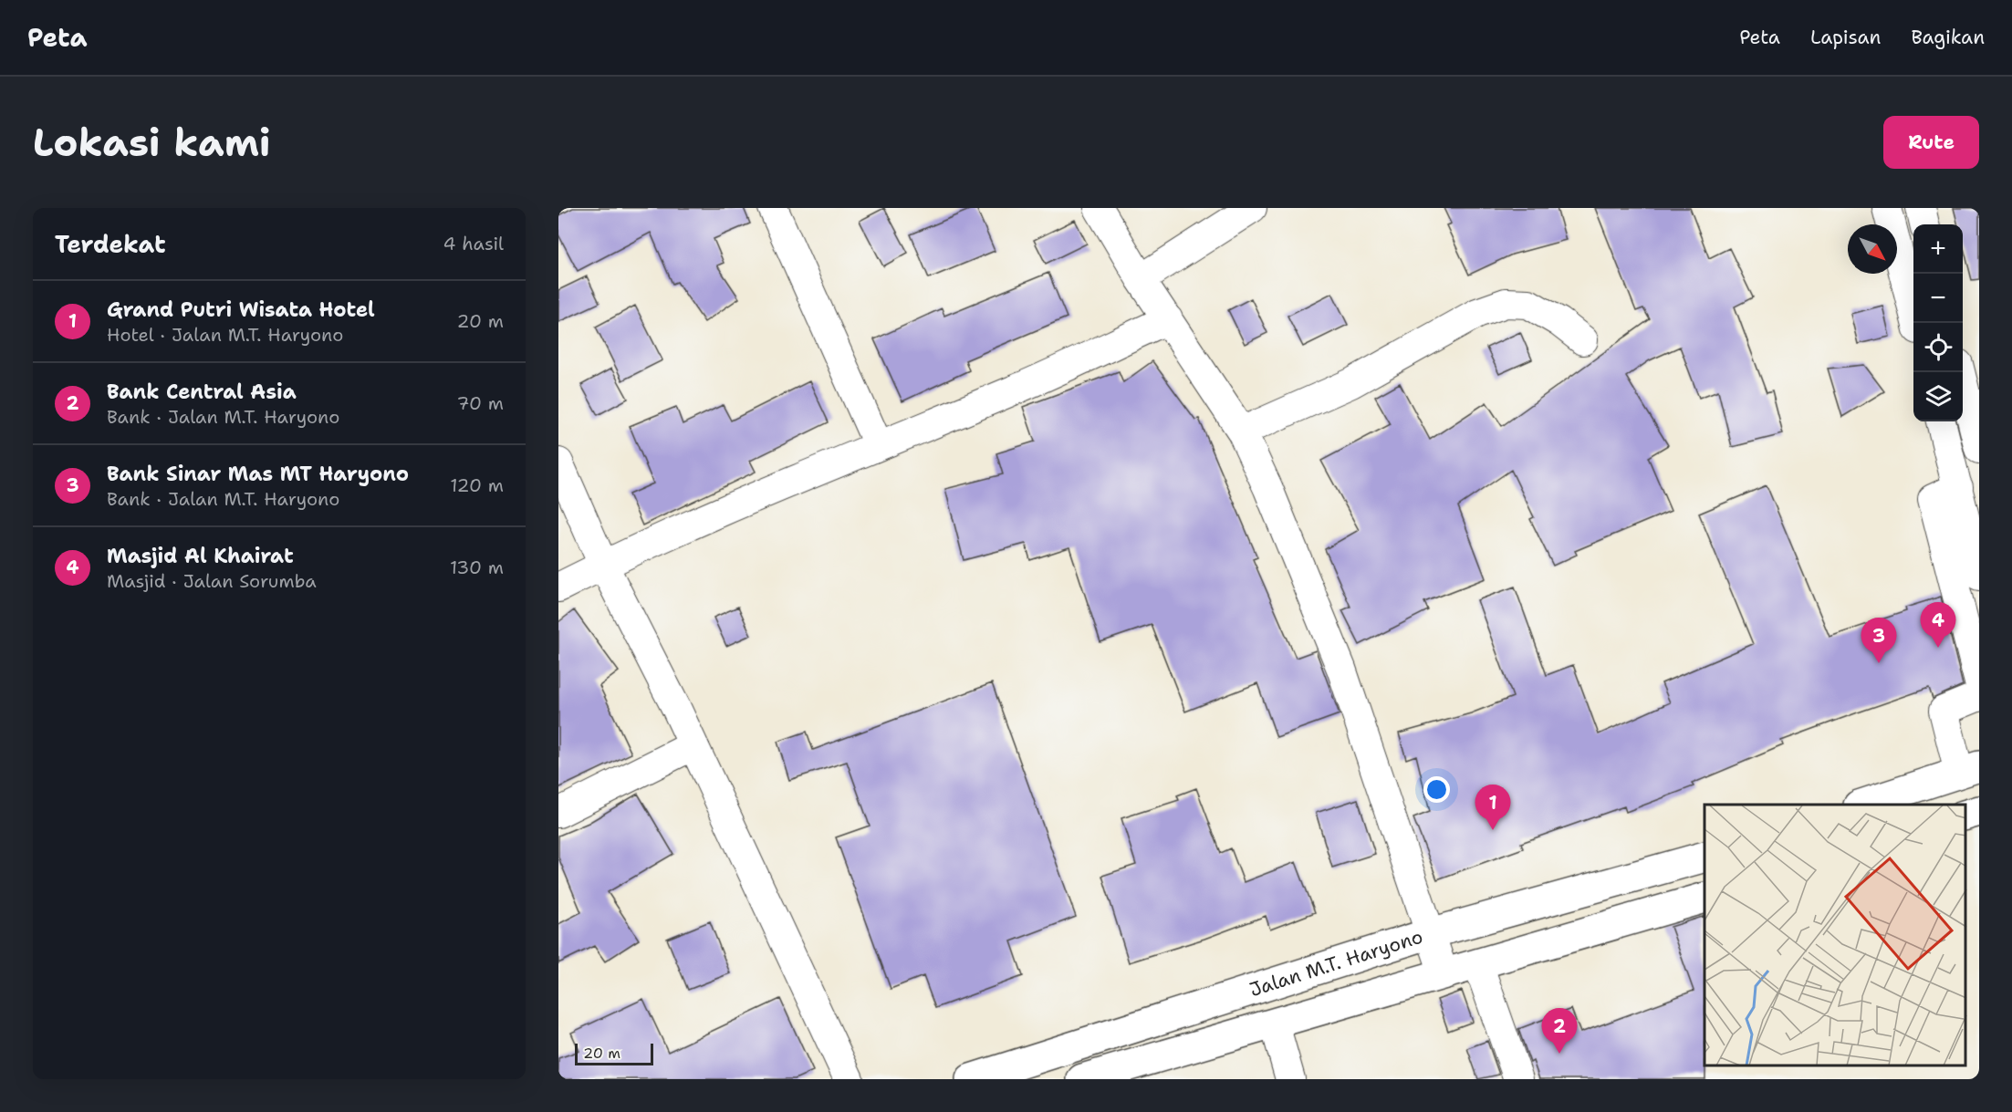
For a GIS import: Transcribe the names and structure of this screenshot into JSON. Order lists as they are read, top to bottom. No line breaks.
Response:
{"streets":{"highway":["Jalan M.T. Haryono"]},"scale_bar":"20 m","north":"bottom right","page":{"header":"Peta","nav":["Peta","Lapisan","Bagikan"],"buttons":"Rute","title":"Lokasi kami","heading":["Terdekat","4 hasil"],"map_buttons":["+","−"],"list":[{"mark":"1","name":"Grand Putri Wisata Hotel","note":"Hotel · Jalan M.T. Haryono","value":"20 m"},{"mark":"2","name":"Bank Central Asia","note":"Bank · Jalan M.T. Haryono","value":"70 m"},{"mark":"3","name":"Bank Sinar Mas MT Haryono","note":"Bank · Jalan M.T. Haryono","value":"120 m"},{"mark":"4","name":"Masjid Al Khairat","note":"Masjid · Jalan Sorumba","value":"130 m"}],"pins":["4","3","1","2"],"scale":"20 m"}}
